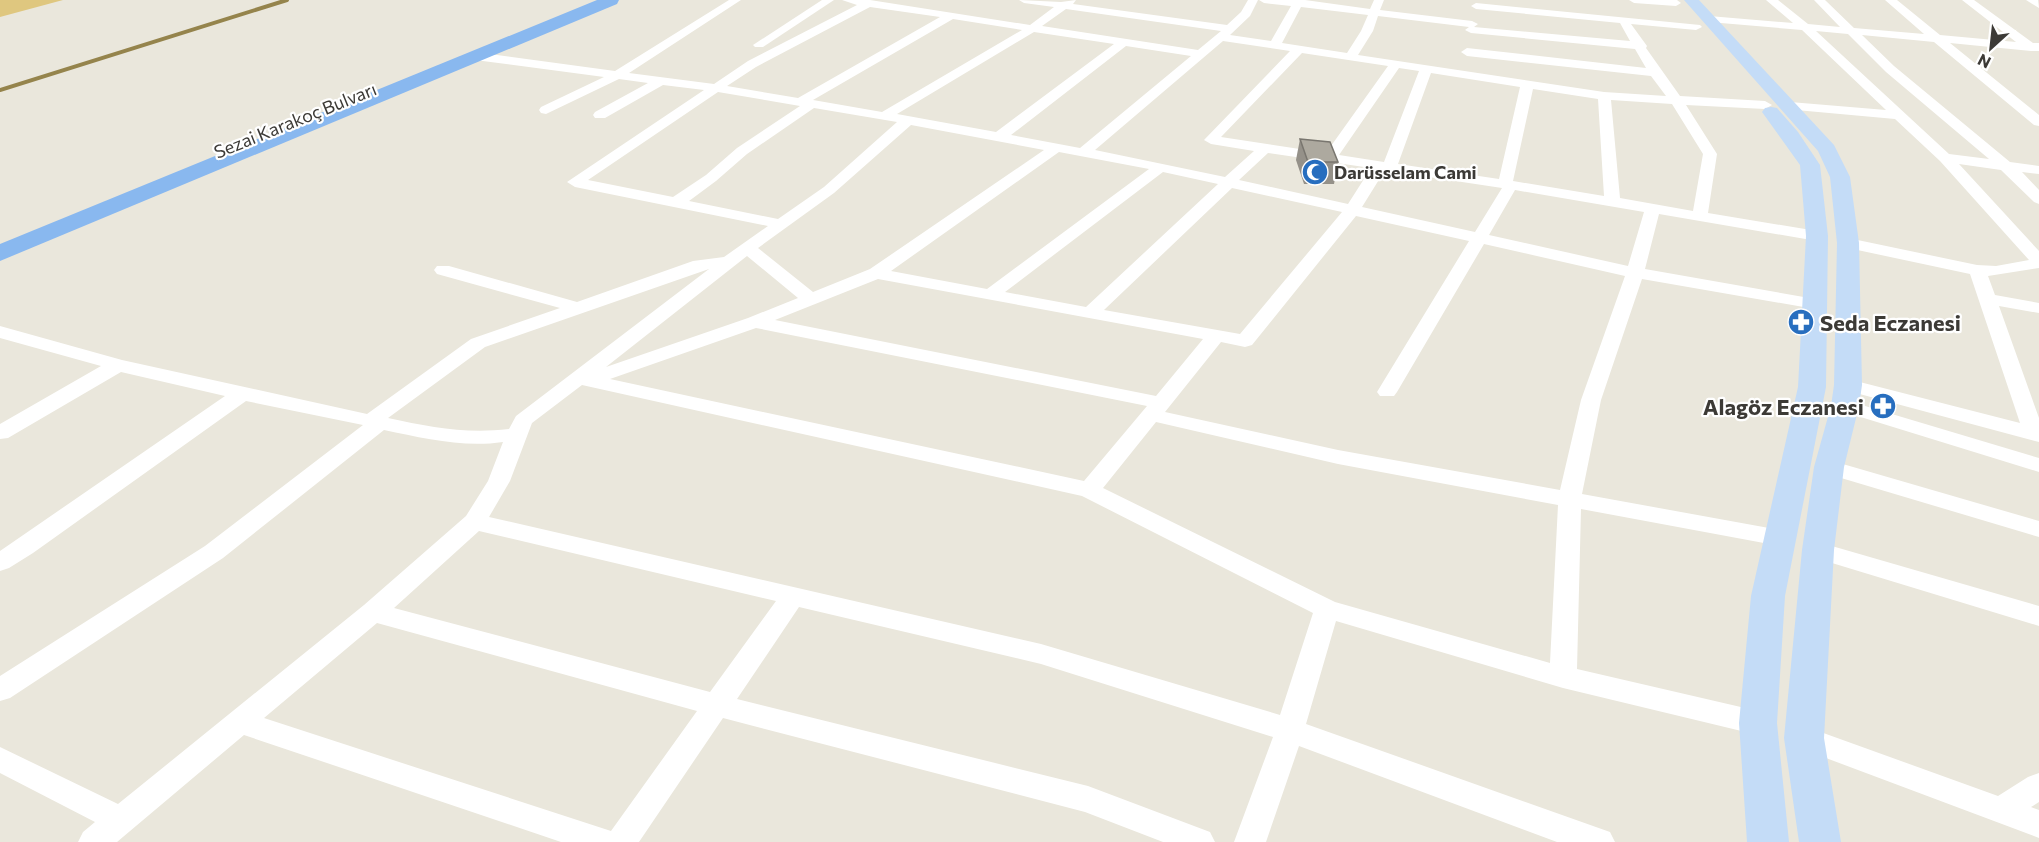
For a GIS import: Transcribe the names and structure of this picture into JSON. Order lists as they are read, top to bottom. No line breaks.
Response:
{"streets":{"main road":["Sezai Karakoç Bulvarı"]},"places":{"mosque":["Darüsselam Cami"],"pharmacy":["Seda Eczanesi","Alagöz Eczanesi"]},"north":"bottom left"}
